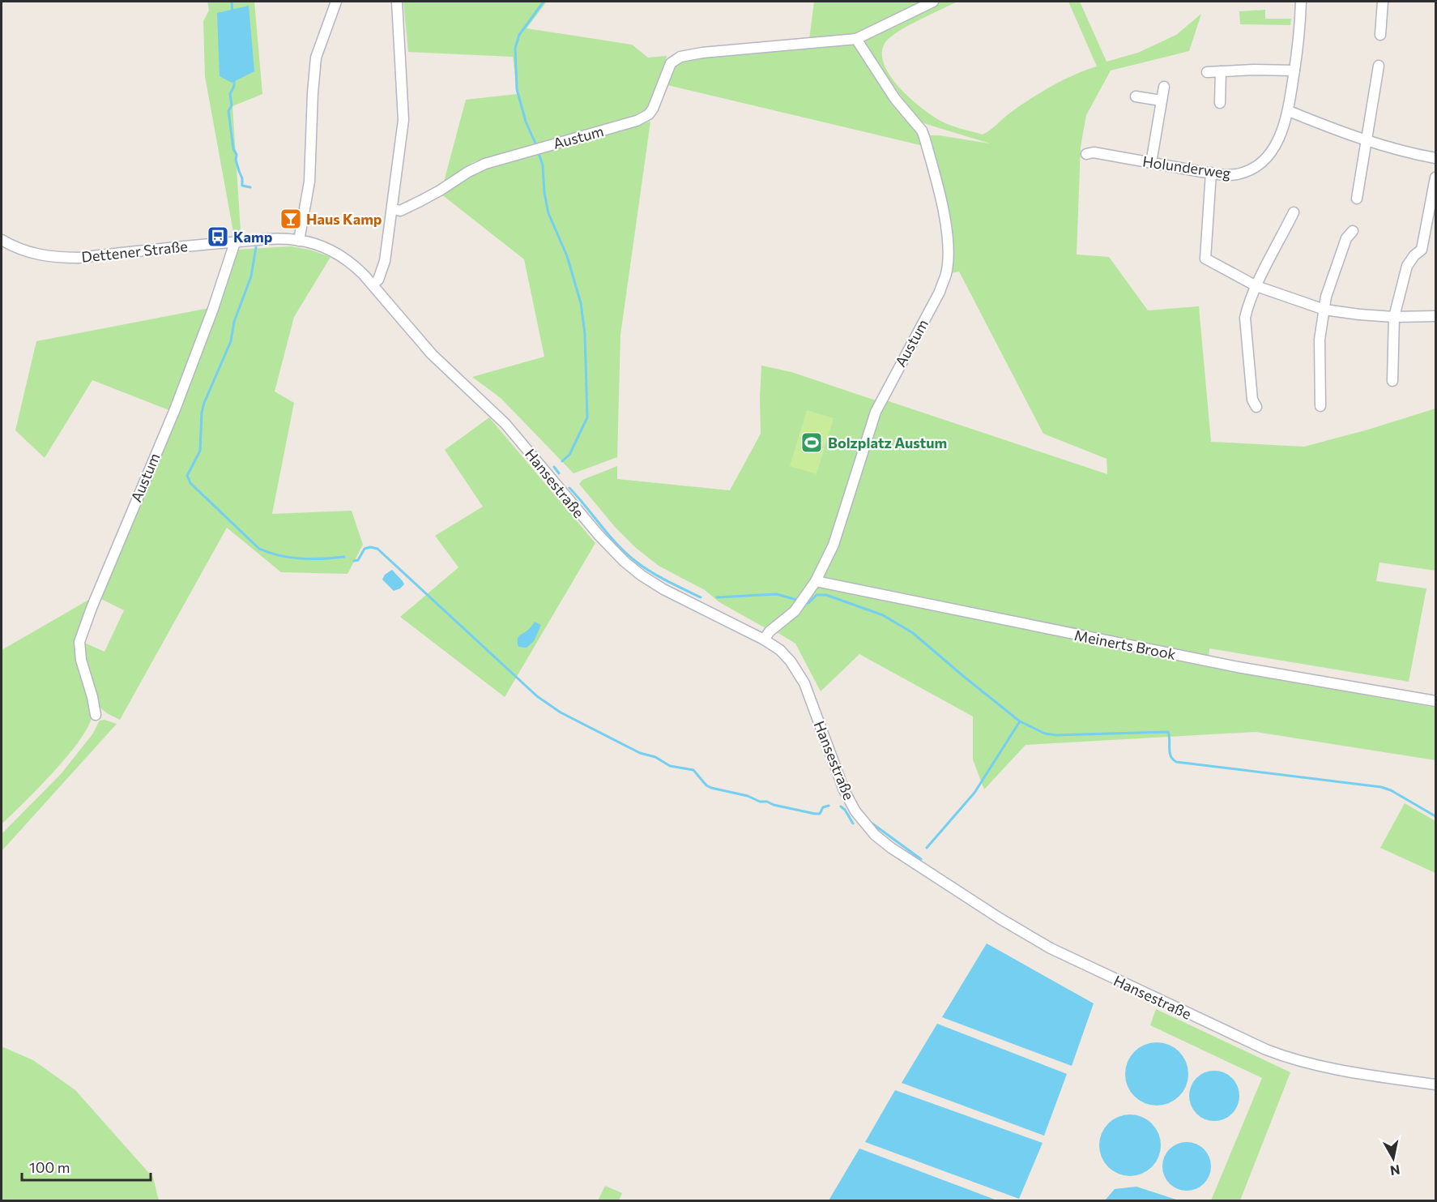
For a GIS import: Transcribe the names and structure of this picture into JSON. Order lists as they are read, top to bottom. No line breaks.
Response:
{"streets":{"street":["Austum","Holunderweg","Dettener Straße","Hansestraße","Meinerts Brook"]},"crossings":[["Austum","Dettener Straße"],["Austum","Hansestraße"],["Austum","Meinerts Brook"],["Dettener Straße","Hansestraße"]],"places":{"bar":["Haus Kamp"],"bus stop":["Kamp"],"sports":["Bolzplatz Austum"]},"scale_bar":"100 m","north":"bottom"}
